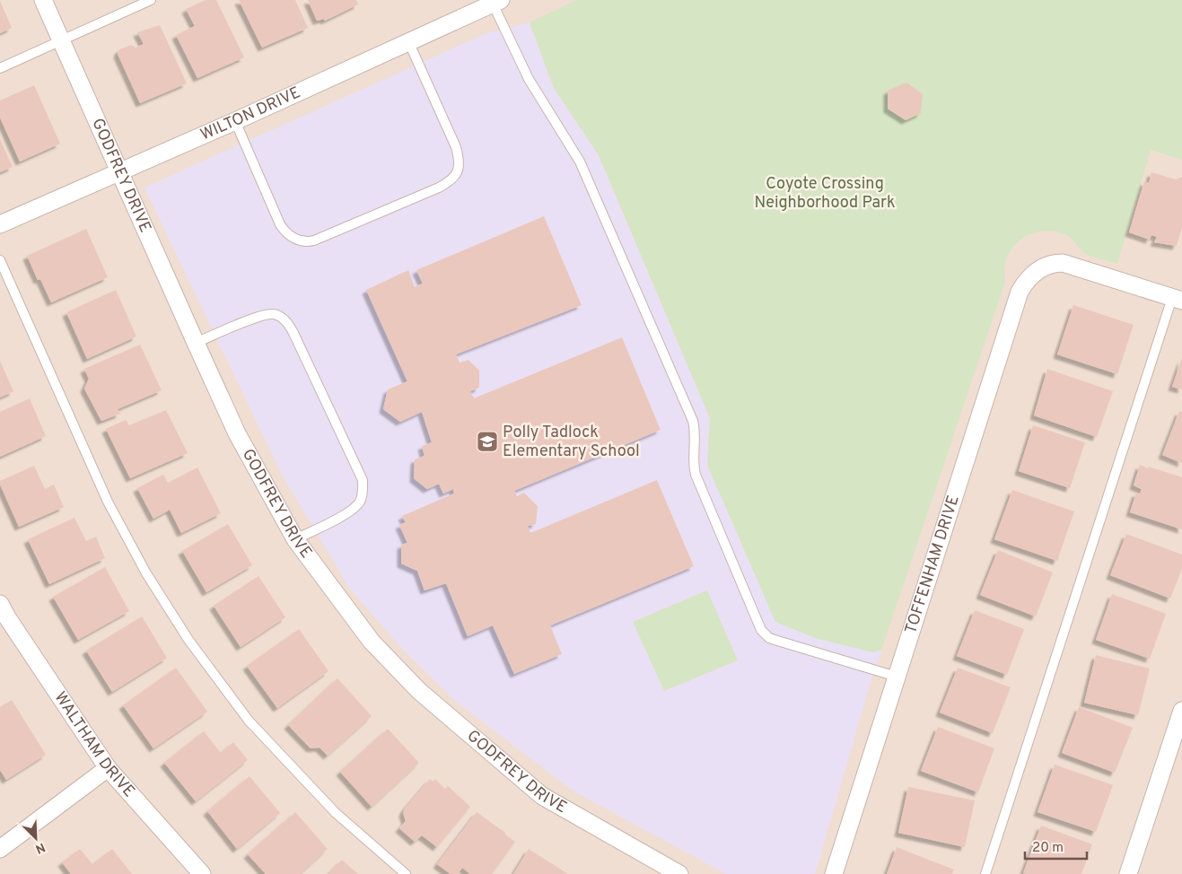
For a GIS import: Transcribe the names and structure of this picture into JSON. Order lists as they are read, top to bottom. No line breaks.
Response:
{"streets":{"street":["WILTON DRIVE","GODFREY DRIVE","TOFFENHAM DRIVE","WALTHAM DRIVE"]},"crossings":[["WILTON DRIVE","GODFREY DRIVE"]],"parks":["Coyote Crossing Neighborhood Park"],"places":{"school or university":["Polly Tadlock Elementary School"]},"scale_bar":"20 m","north":"bottom right"}
